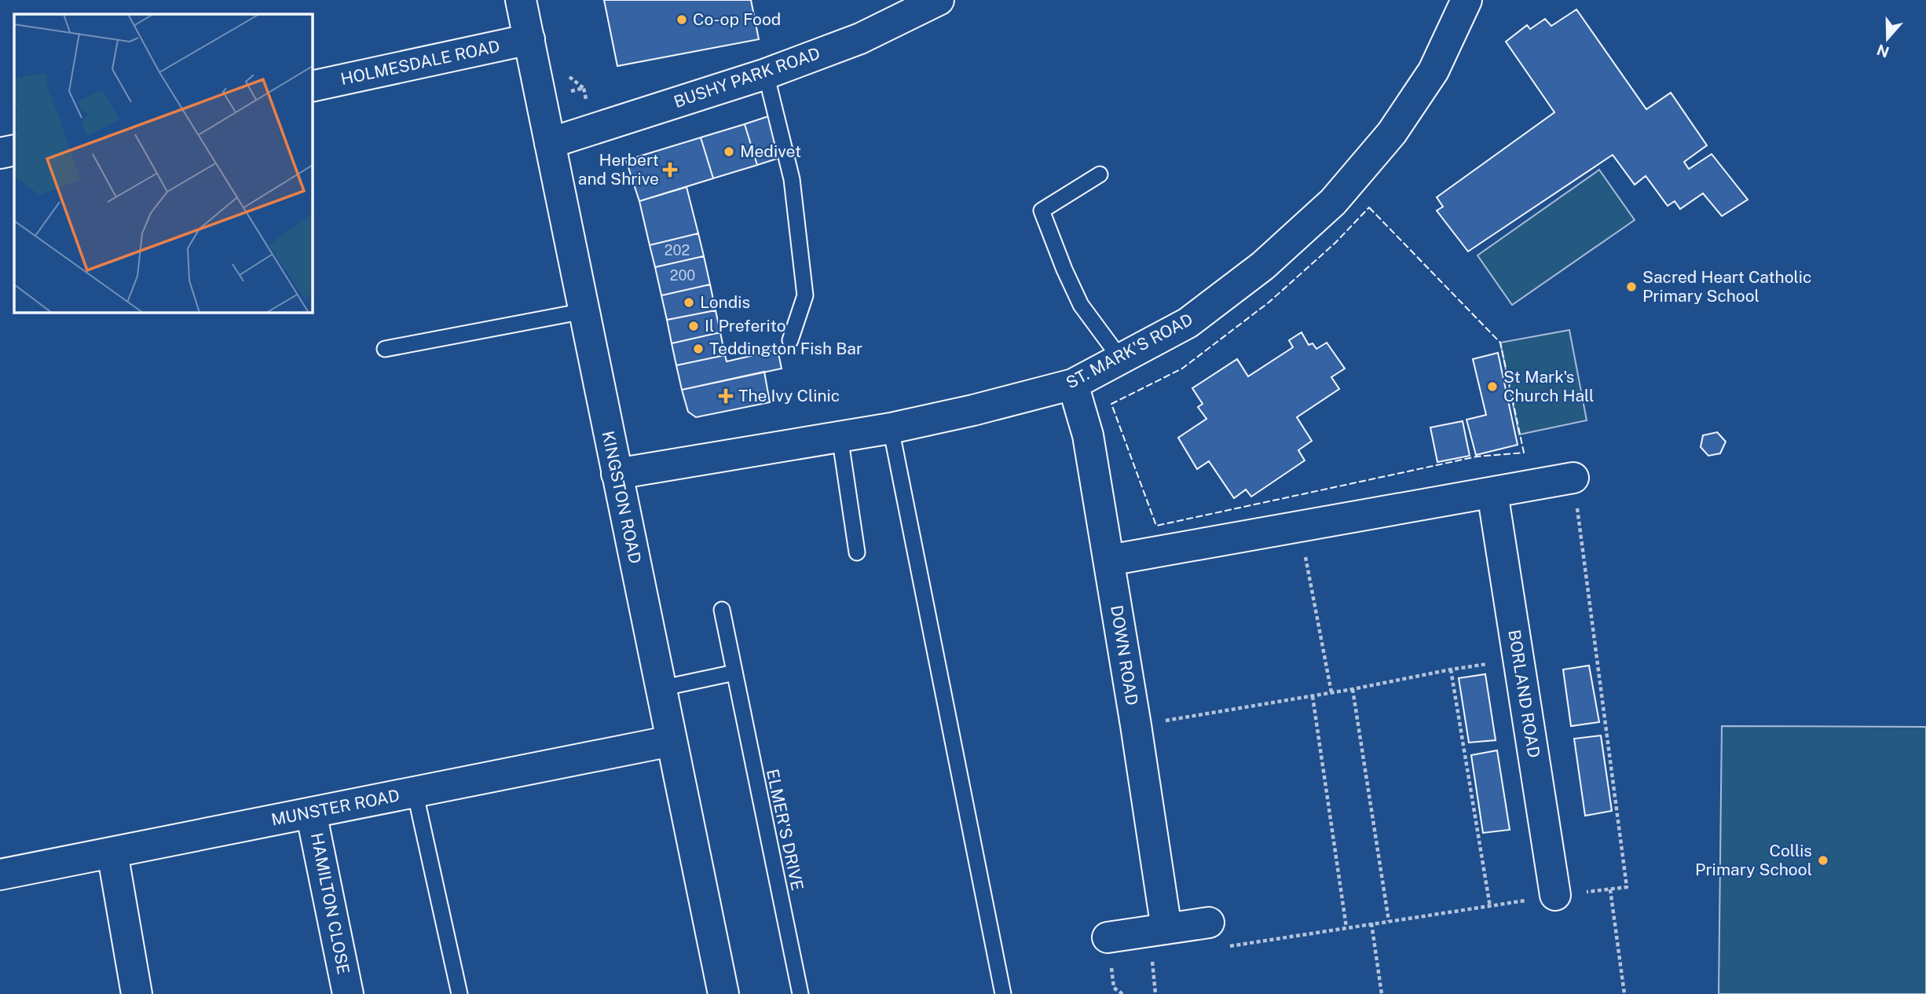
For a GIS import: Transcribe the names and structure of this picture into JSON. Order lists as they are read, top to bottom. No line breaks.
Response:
{"streets":{"street":["HOLMESDALE ROAD","BUSHY PARK ROAD","ST. MARK'S ROAD","KINGSTON ROAD","DOWN ROAD","BORLAND ROAD","MUNSTER ROAD","HAMILTON CLOSE"],"lane":["ELMER'S DRIVE"]},"crossings":[["HOLMESDALE ROAD","KINGSTON ROAD"],["BUSHY PARK ROAD","KINGSTON ROAD"],["ST. MARK'S ROAD","KINGSTON ROAD"],["ST. MARK'S ROAD","DOWN ROAD"],["KINGSTON ROAD","MUNSTER ROAD"],["MUNSTER ROAD","HAMILTON CLOSE"]],"places":{"other":["Co-op Food","Medivet","Sacred Heart Catholic Primary School","Londis","Il Preferito","Teddington Fish Bar","St Mark's Church Hall","Collis Primary School"],"health":["Herbert and Shrive","The Ivy Clinic"]},"house_numbers":["202","200"],"north":"bottom"}
